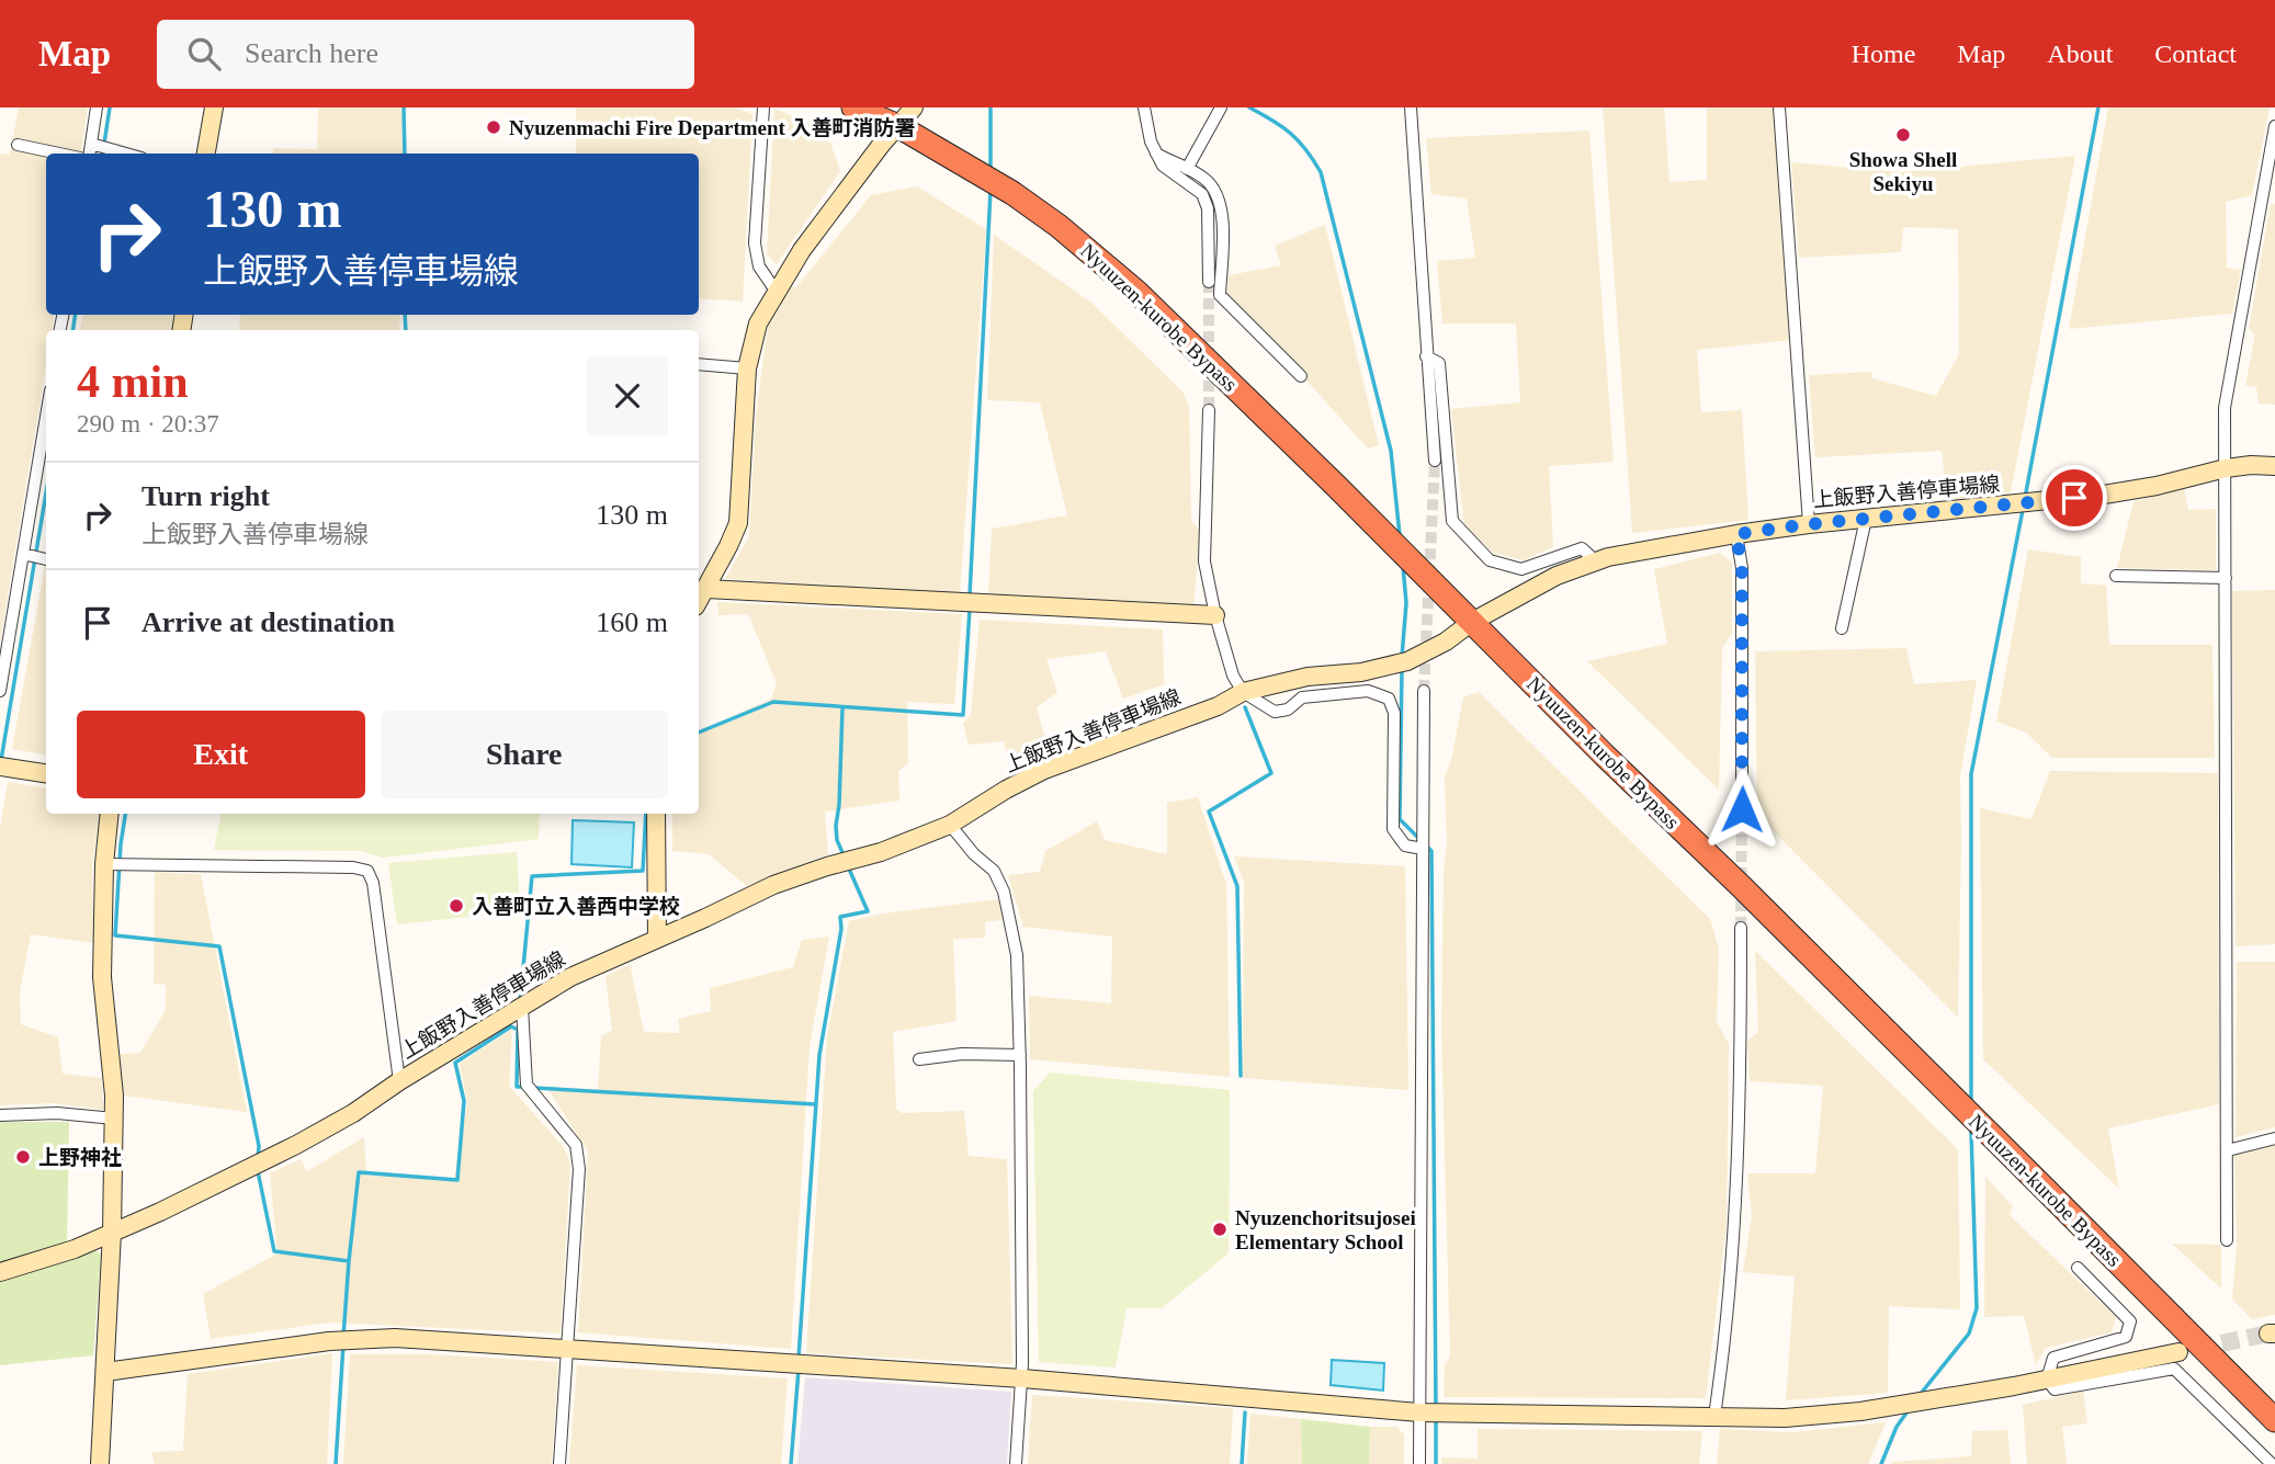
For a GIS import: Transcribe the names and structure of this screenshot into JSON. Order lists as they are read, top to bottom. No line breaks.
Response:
{"streets":{"highway":["Nyuuzen-kurobe Bypass"],"street":["上飯野入善停車場線"]},"crossings":[["Nyuuzen-kurobe Bypass","上飯野入善停車場線"]],"places":["Nyuzenmachi Fire Department 入善町消防署","Showa Shell Sekiyu","入善町立入善西中学校","上野神社","Nyuzenchoritsujosei Elementary School"],"page":{"header":"Map","search":"Search here","nav":["Home","Map","About","Contact"],"turn":["130 m","上飯野入善停車場線"],"heading":["4 min","290 m · 20:37"],"list":[{"name":"Turn right","note":"上飯野入善停車場線","value":"130 m"},{"name":"Arrive at destination","value":"160 m"}],"buttons":["Exit","Share"]}}
